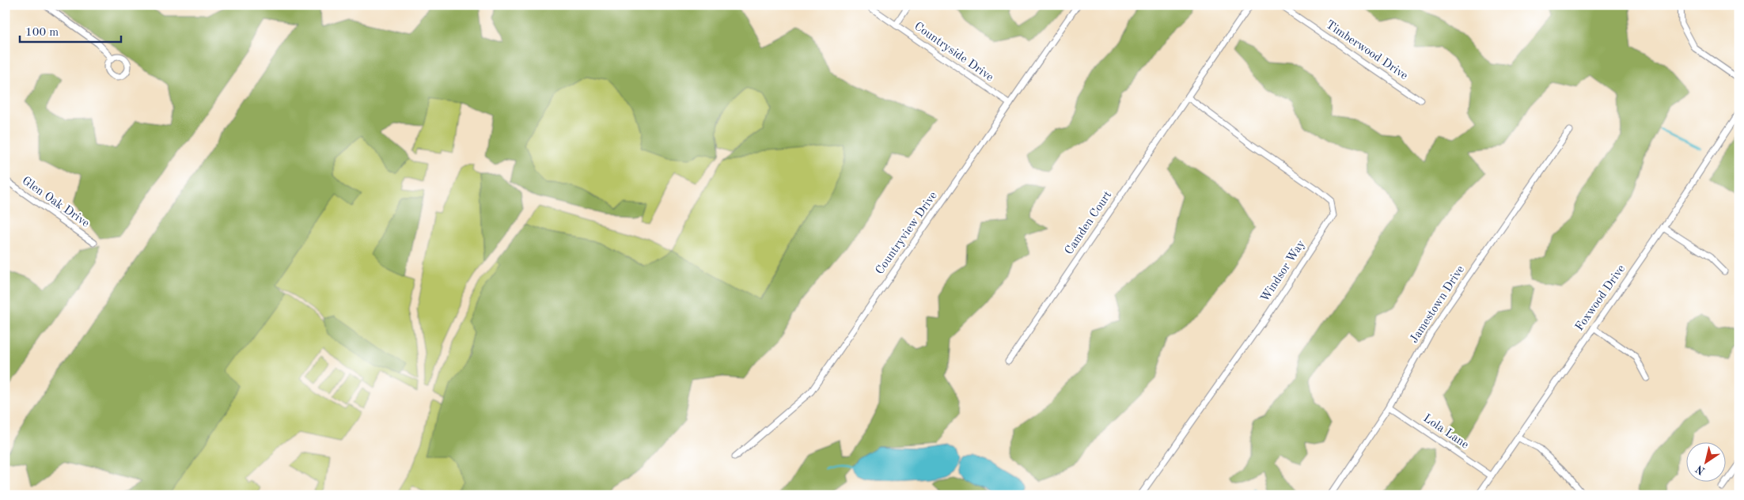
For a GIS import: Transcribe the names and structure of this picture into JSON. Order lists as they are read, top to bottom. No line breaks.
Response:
{"streets":{"street":["Timberwood Drive","Countryside Drive","Glen Oak Drive","Camden Court","Countryview Drive","Windsor Way","Foxwood Drive","Jamestown Drive","Lola Lane"]},"crossings":[["Countryside Drive","Countryview Drive"],["Camden Court","Windsor Way"],["Foxwood Drive","Lola Lane"],["Jamestown Drive","Lola Lane"]],"scale_bar":"100 m","north":"bottom left"}
